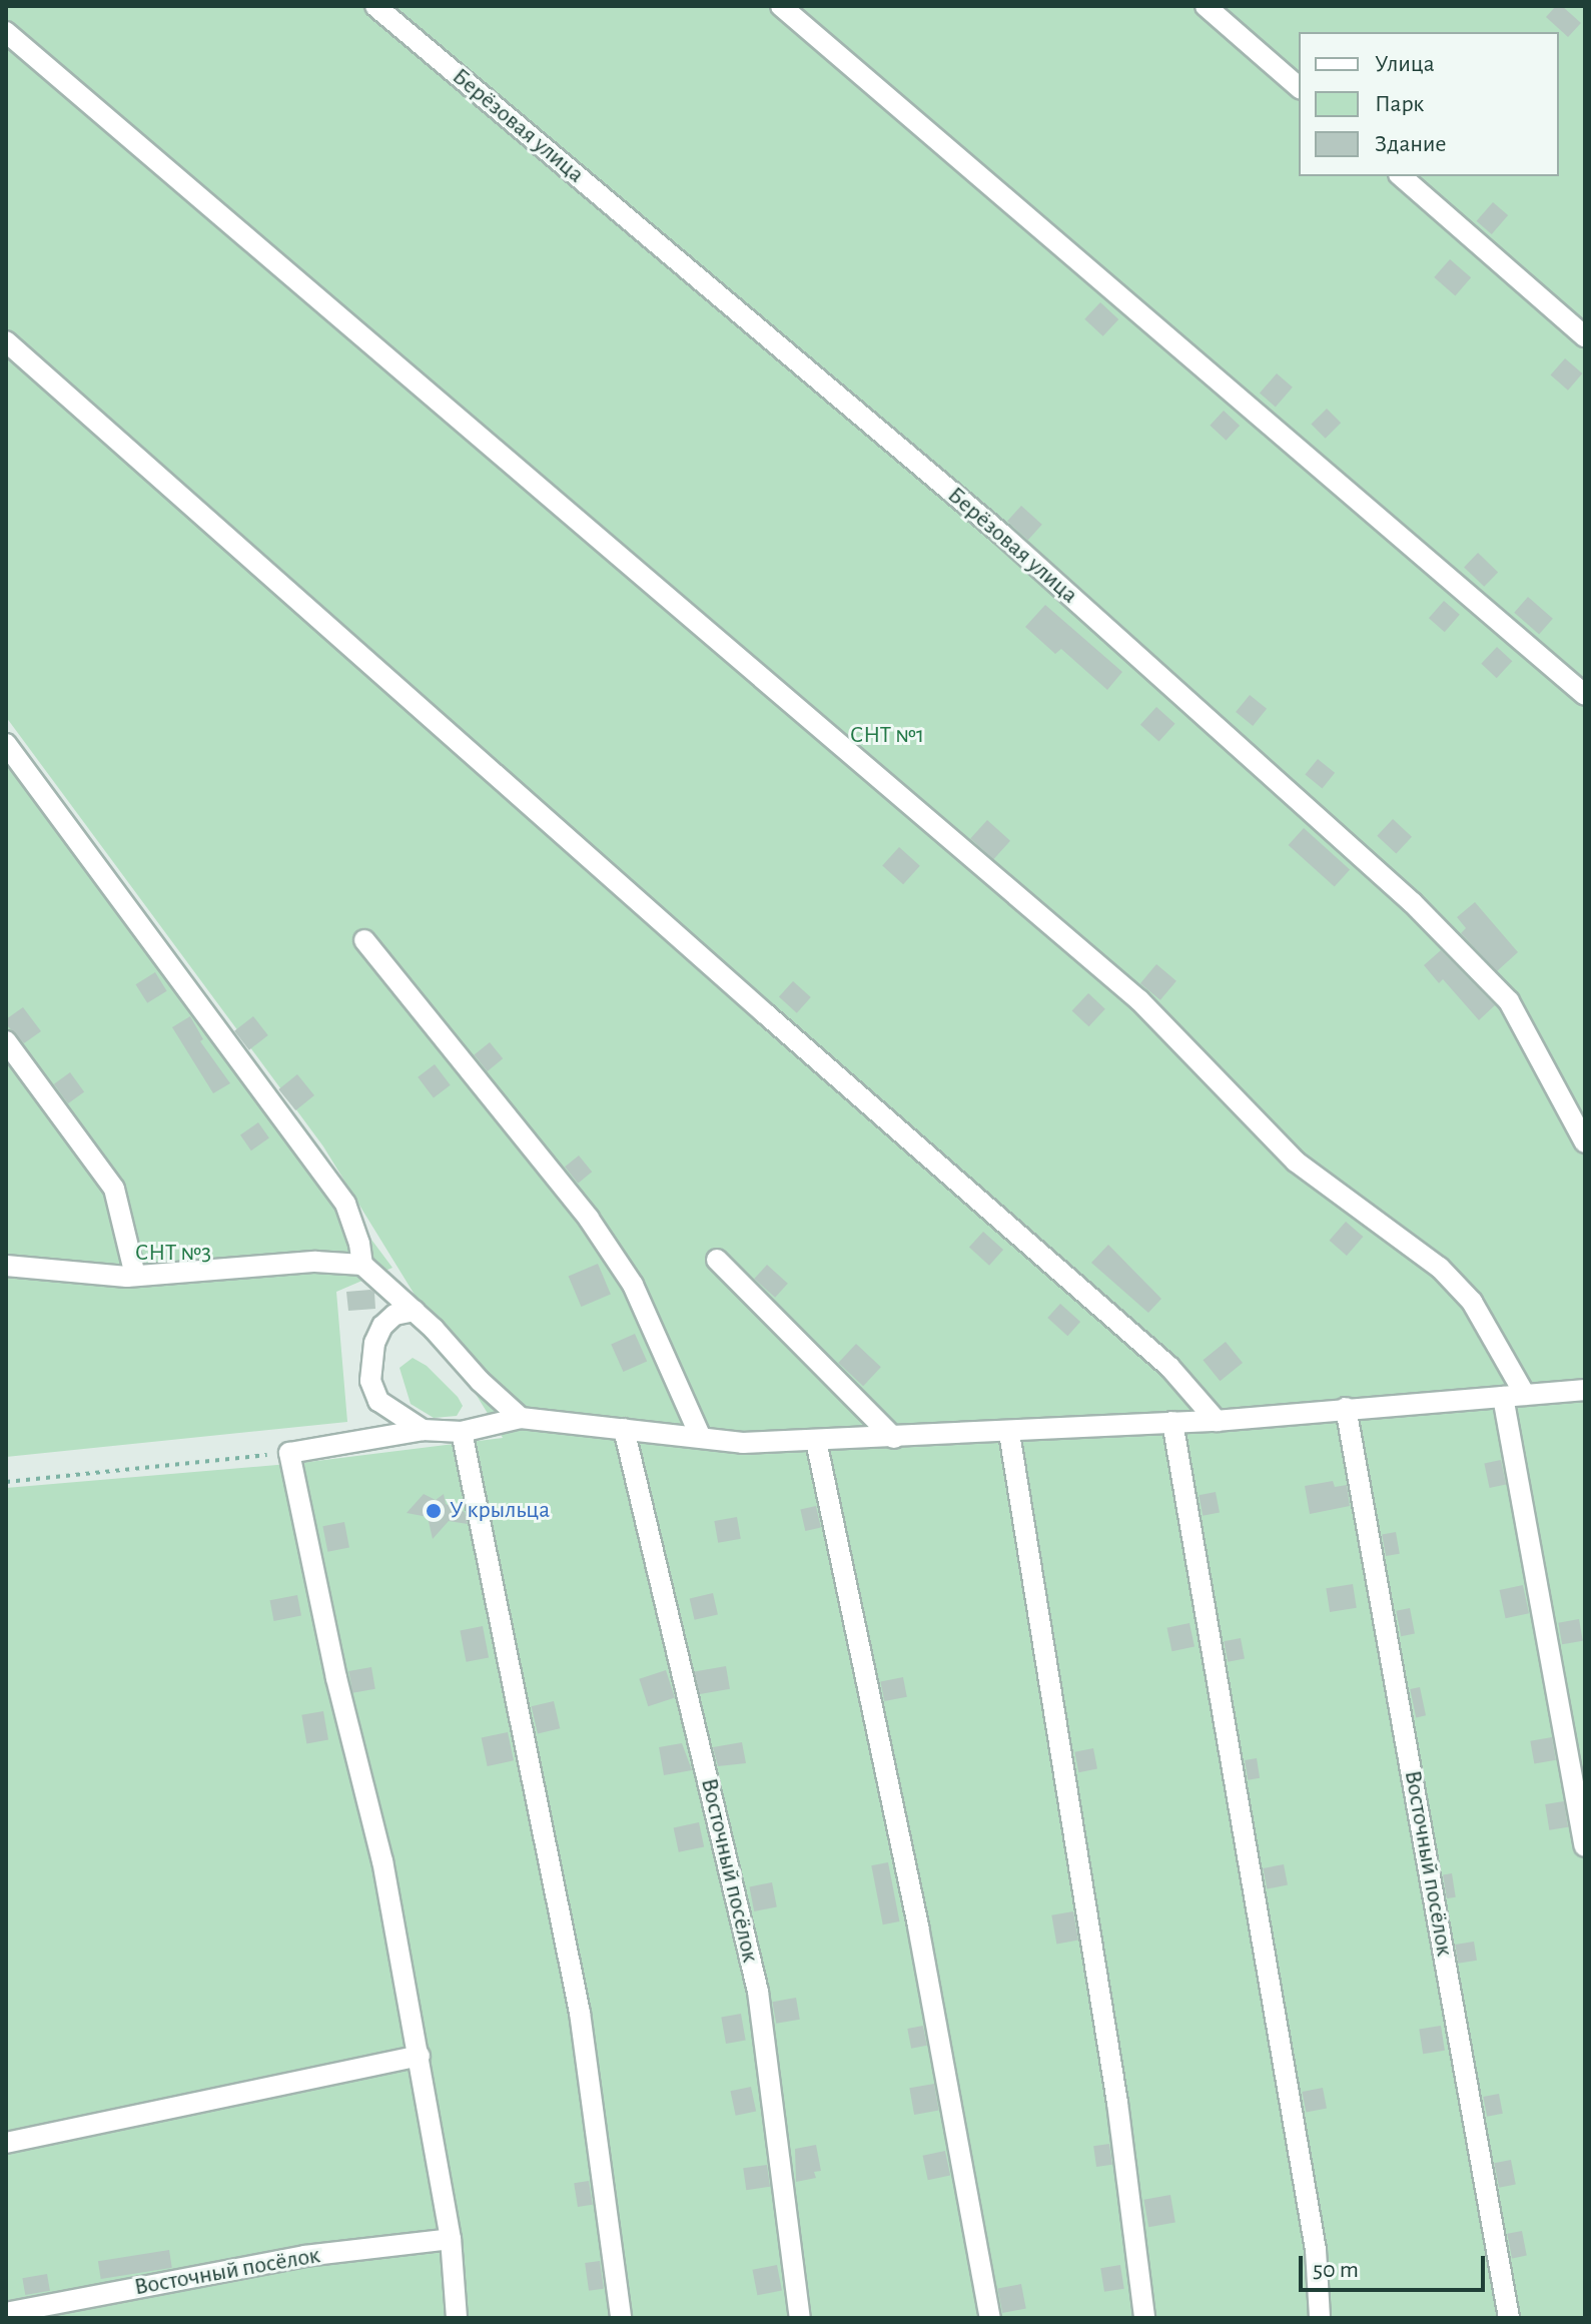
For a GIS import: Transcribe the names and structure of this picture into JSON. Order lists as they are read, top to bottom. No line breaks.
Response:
{"streets":{"street":["Берёзовая улица","Восточный посёлок"]},"parks":["СНТ №1","СНТ №3"],"places":["У крыльца"],"legend":["Улица","Парк","Здание"],"scale_bar":"50 m"}
